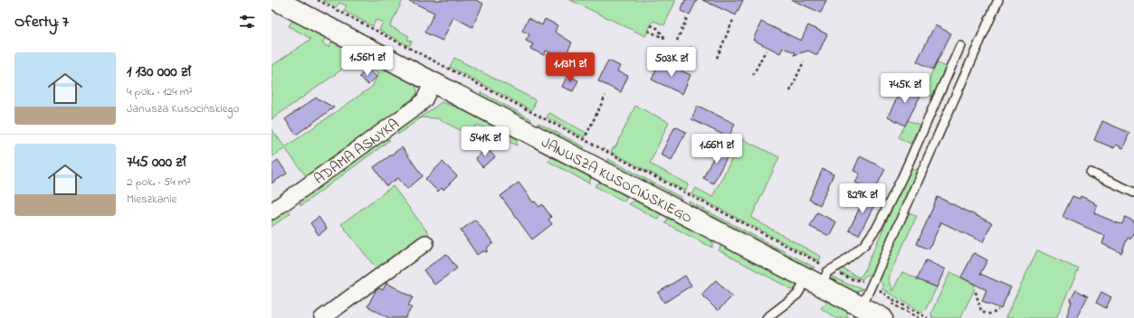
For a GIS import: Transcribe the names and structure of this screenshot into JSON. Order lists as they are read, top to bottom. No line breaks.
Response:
{"streets":{"street":["ADAMA ASNYKA","JANUSZA KUSOCIŃSKIEGO"]},"crossings":[["ADAMA ASNYKA","JANUSZA KUSOCIŃSKIEGO"]],"page":{"heading":"Oferty: 7","list":[{"name":"1 130 000 zł","note":"4 pok. · 124 m² · Janusza Kusocińskiego"},{"name":"745 000 zł","note":"2 pok. · 54 m² · Mieszkanie"}],"price":["1.56M zł","503K zł","1.13M zł","745K zł","541K zł","1.66M zł","829K zł"]}}
